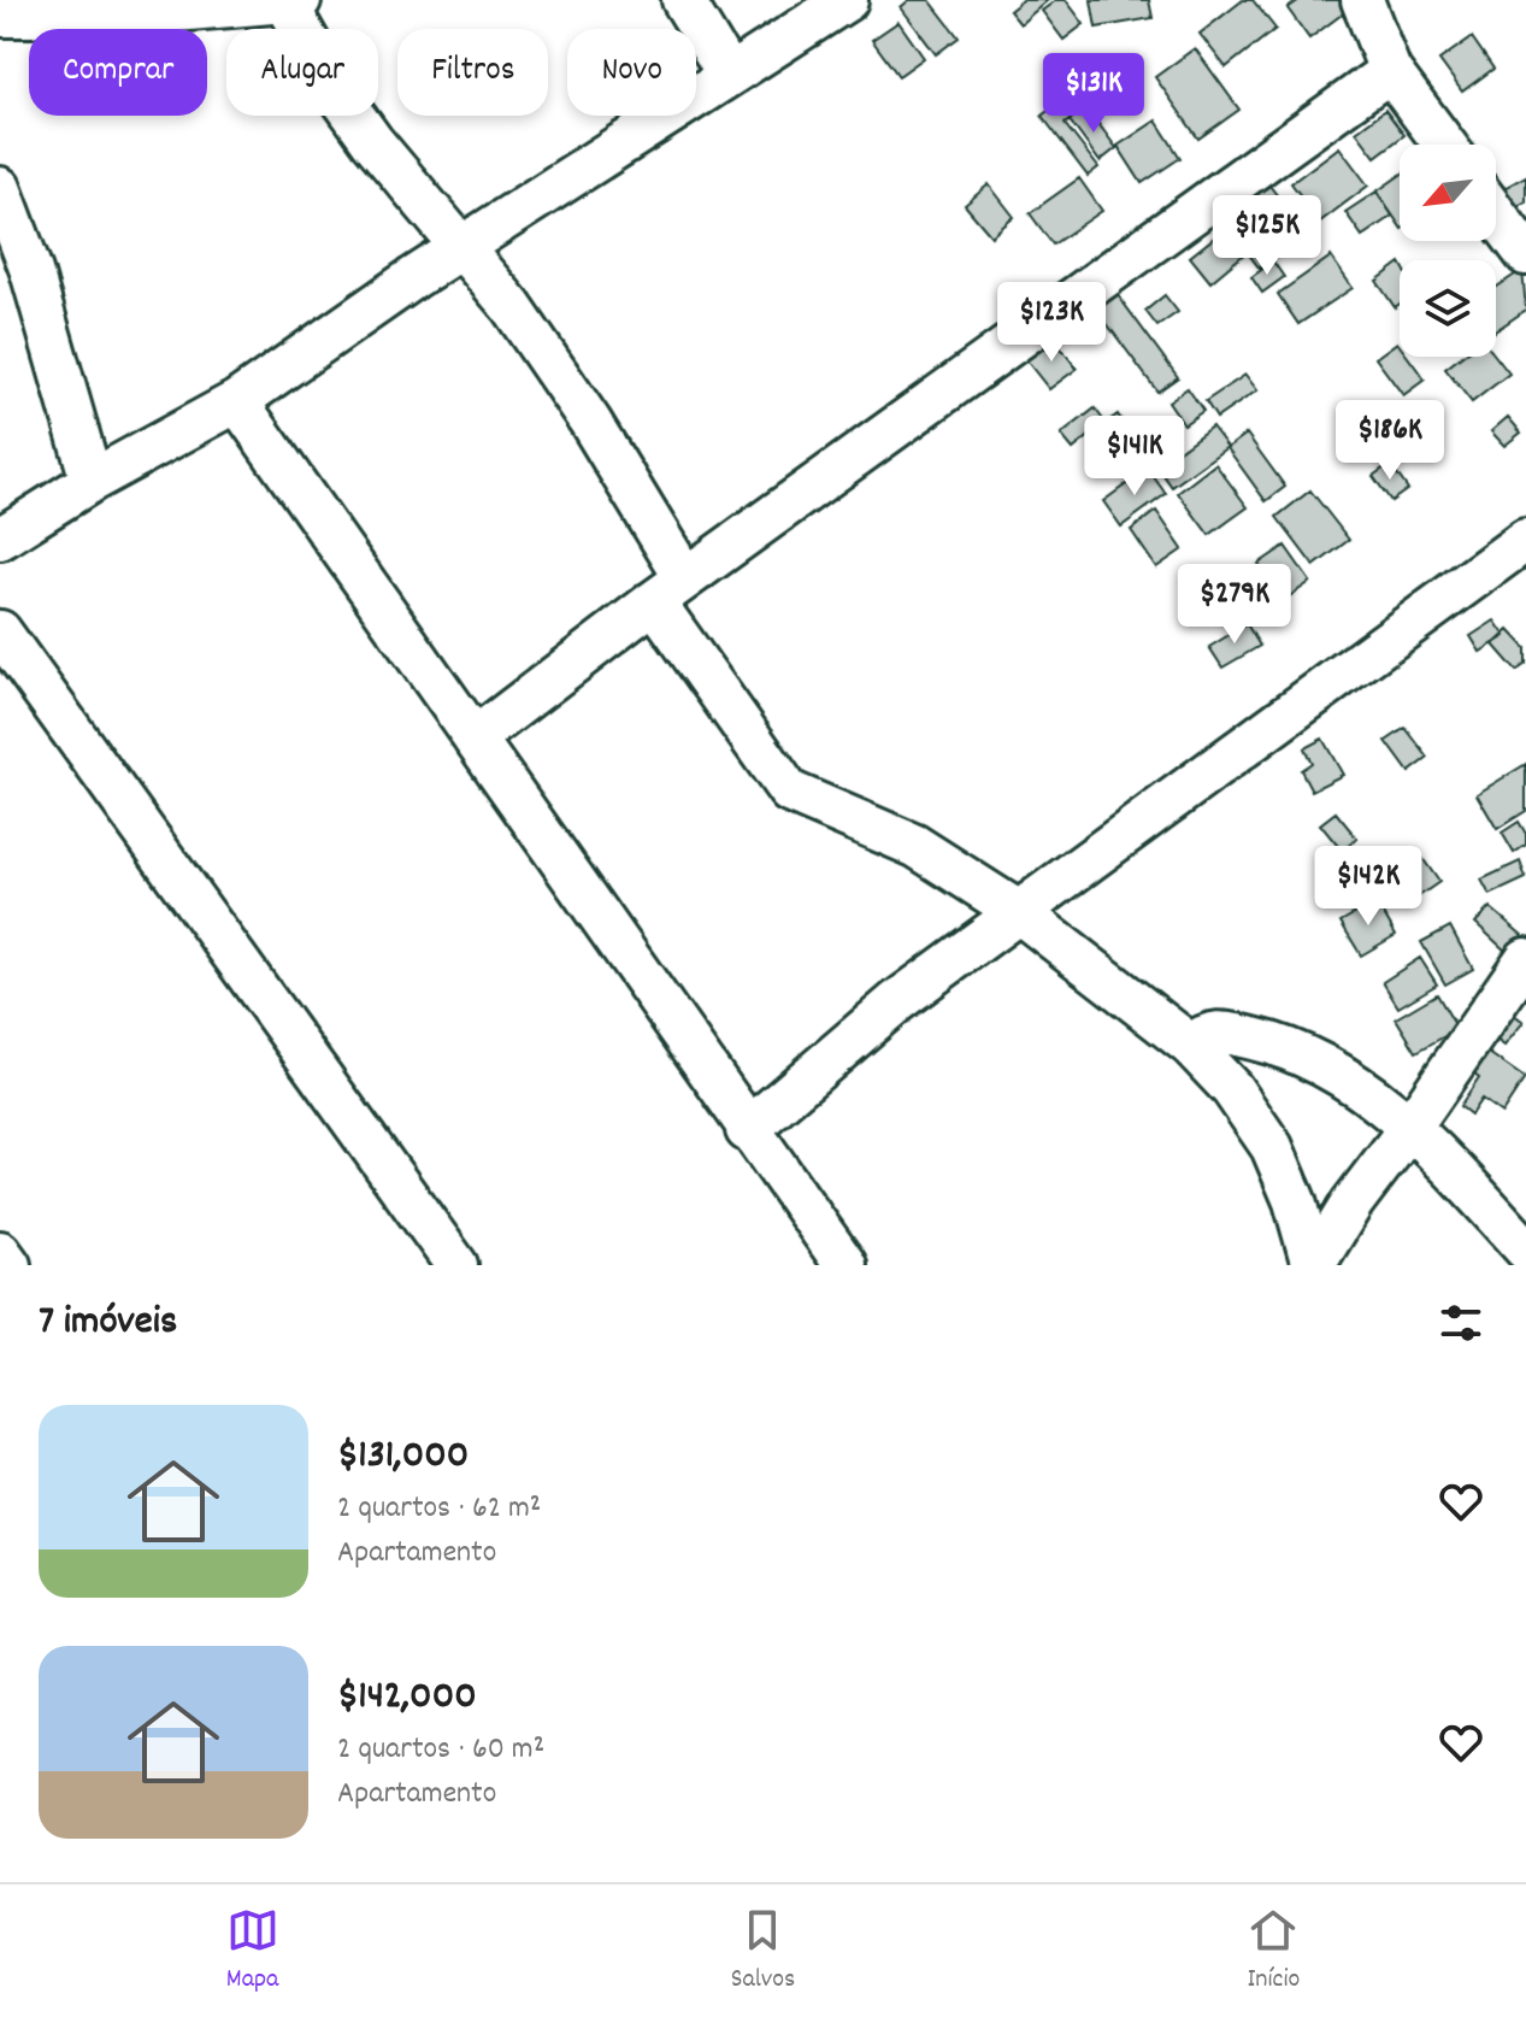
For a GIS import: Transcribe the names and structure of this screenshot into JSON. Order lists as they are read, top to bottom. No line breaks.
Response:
{"north":"bottom left","page":{"chip":["Comprar","Alugar","Filtros","Novo"],"price":["$131K","$125K","$123K","$186K","$141K","$279K","$142K"],"heading":"7 imóveis","list":[{"name":"$131,000","note":"2 quartos · 62 m² · Apartamento"},{"name":"$142,000","note":"2 quartos · 60 m² · Apartamento"}],"tabs":["Mapa","Salvos","Início"]}}
